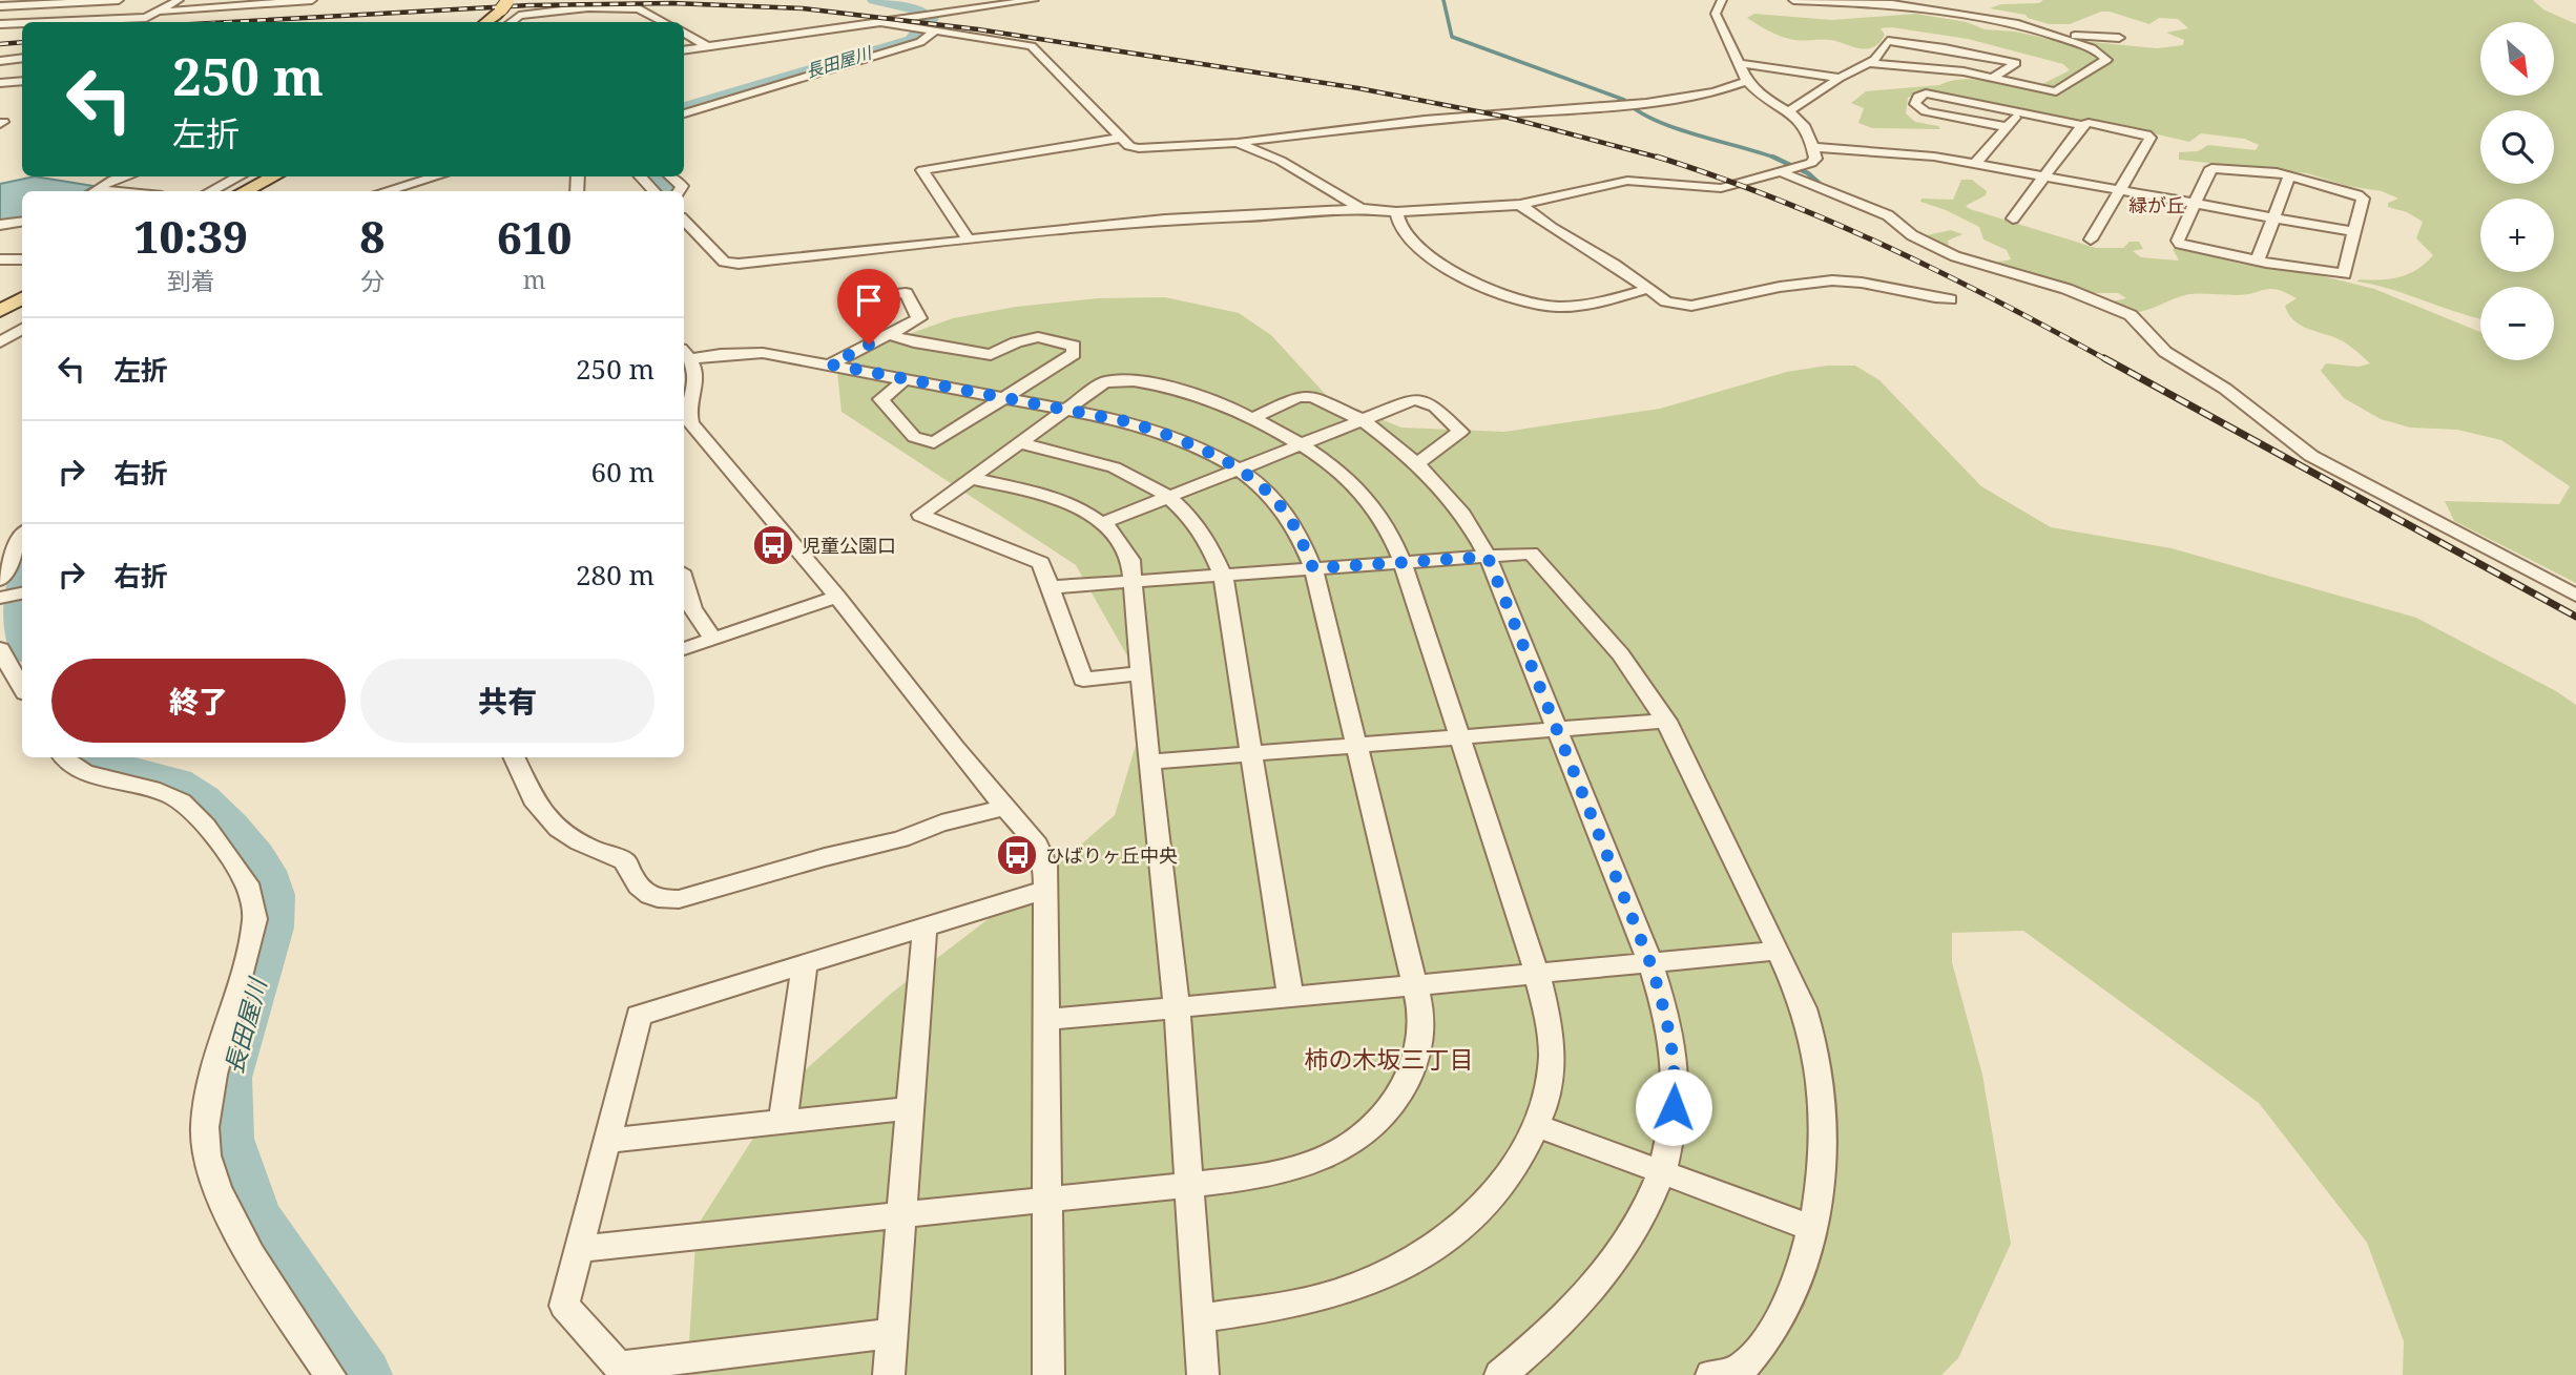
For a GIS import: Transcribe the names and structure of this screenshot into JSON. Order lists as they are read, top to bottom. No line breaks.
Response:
{"districts":["緑が丘","柿の木坂三丁目"],"water":["長田屋川"],"places":{"bus stop":["児童公園口","ひばりヶ丘中央"]},"north":"bottom right","page":{"map_buttons":["+","−"],"turn":["250 m","左折"],"eta":["10:39","到着","8","分","610","m"],"list":[{"name":"左折","value":"250 m"},{"name":"右折","value":"60 m"},{"name":"右折","value":"280 m"}],"buttons":["終了","共有"]}}
